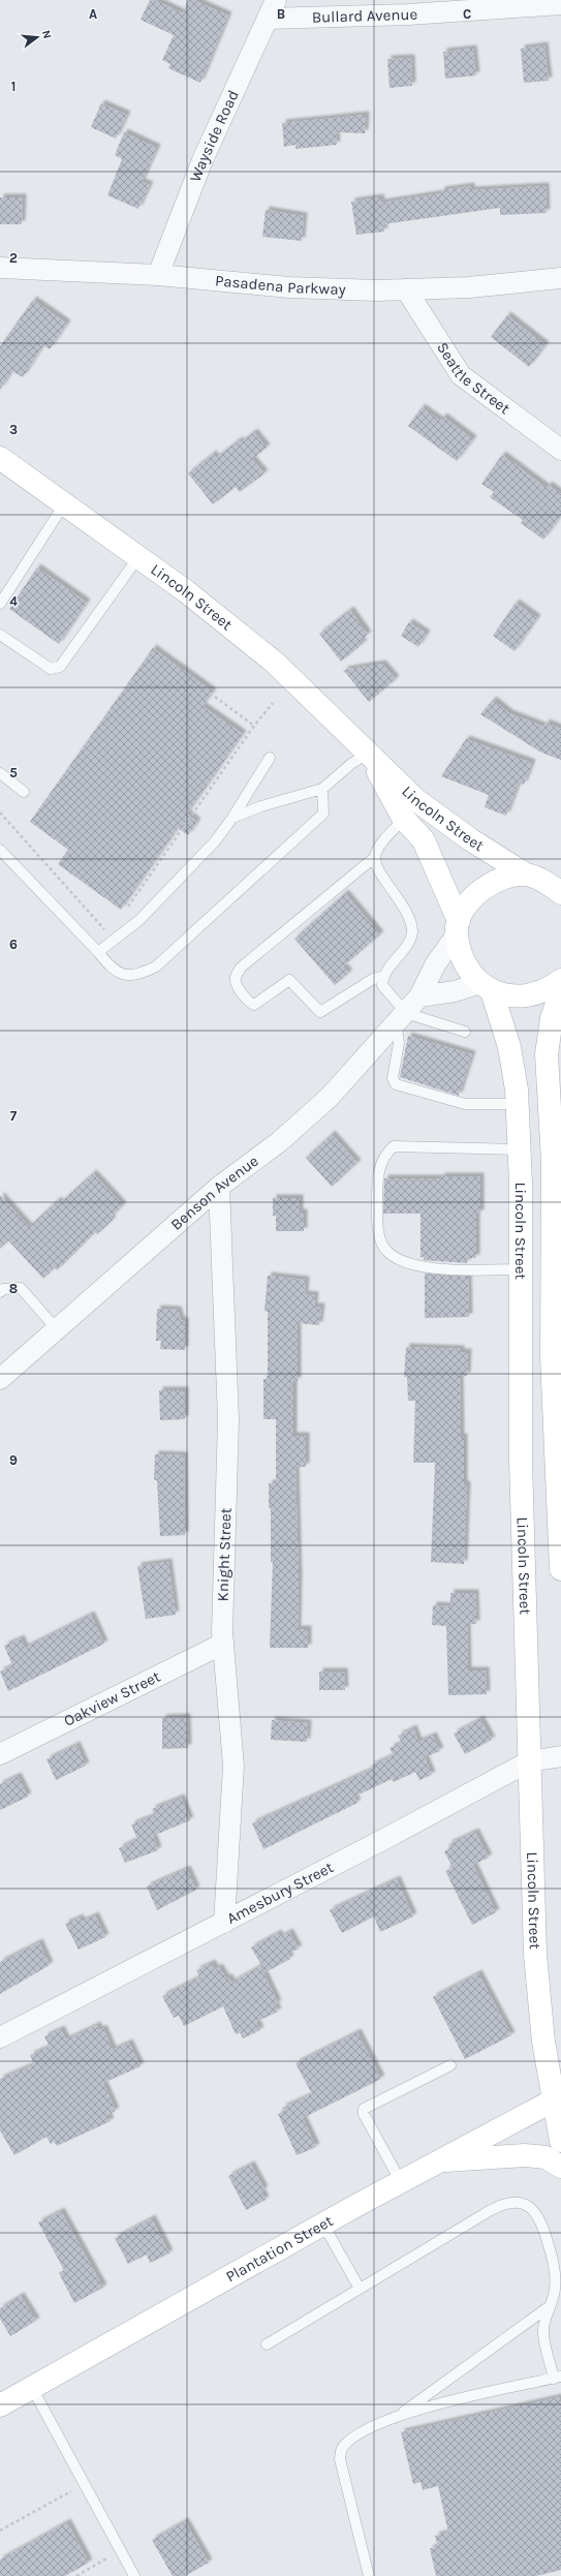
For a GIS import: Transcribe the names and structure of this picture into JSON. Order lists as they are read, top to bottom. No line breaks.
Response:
{"streets":{"main road":["Lincoln Street","Plantation Street"],"street":["Bullard Avenue","Wayside Road","Pasadena Parkway","Seattle Street","Benson Avenue","Knight Street","Oakview Street","Amesbury Street"]},"crossings":[["Bullard Avenue","Wayside Road"],["Wayside Road","Pasadena Parkway"],["Pasadena Parkway","Seattle Street"],["Lincoln Street","Benson Avenue"],["Lincoln Street","Amesbury Street"],["Lincoln Street","Plantation Street"],["Benson Avenue","Knight Street"],["Knight Street","Oakview Street"],["Knight Street","Amesbury Street"]],"north":"right","grid":{"columns":["A","B","C"],"rows":["1","2","3","4","5","6","7","8","9"]}}
